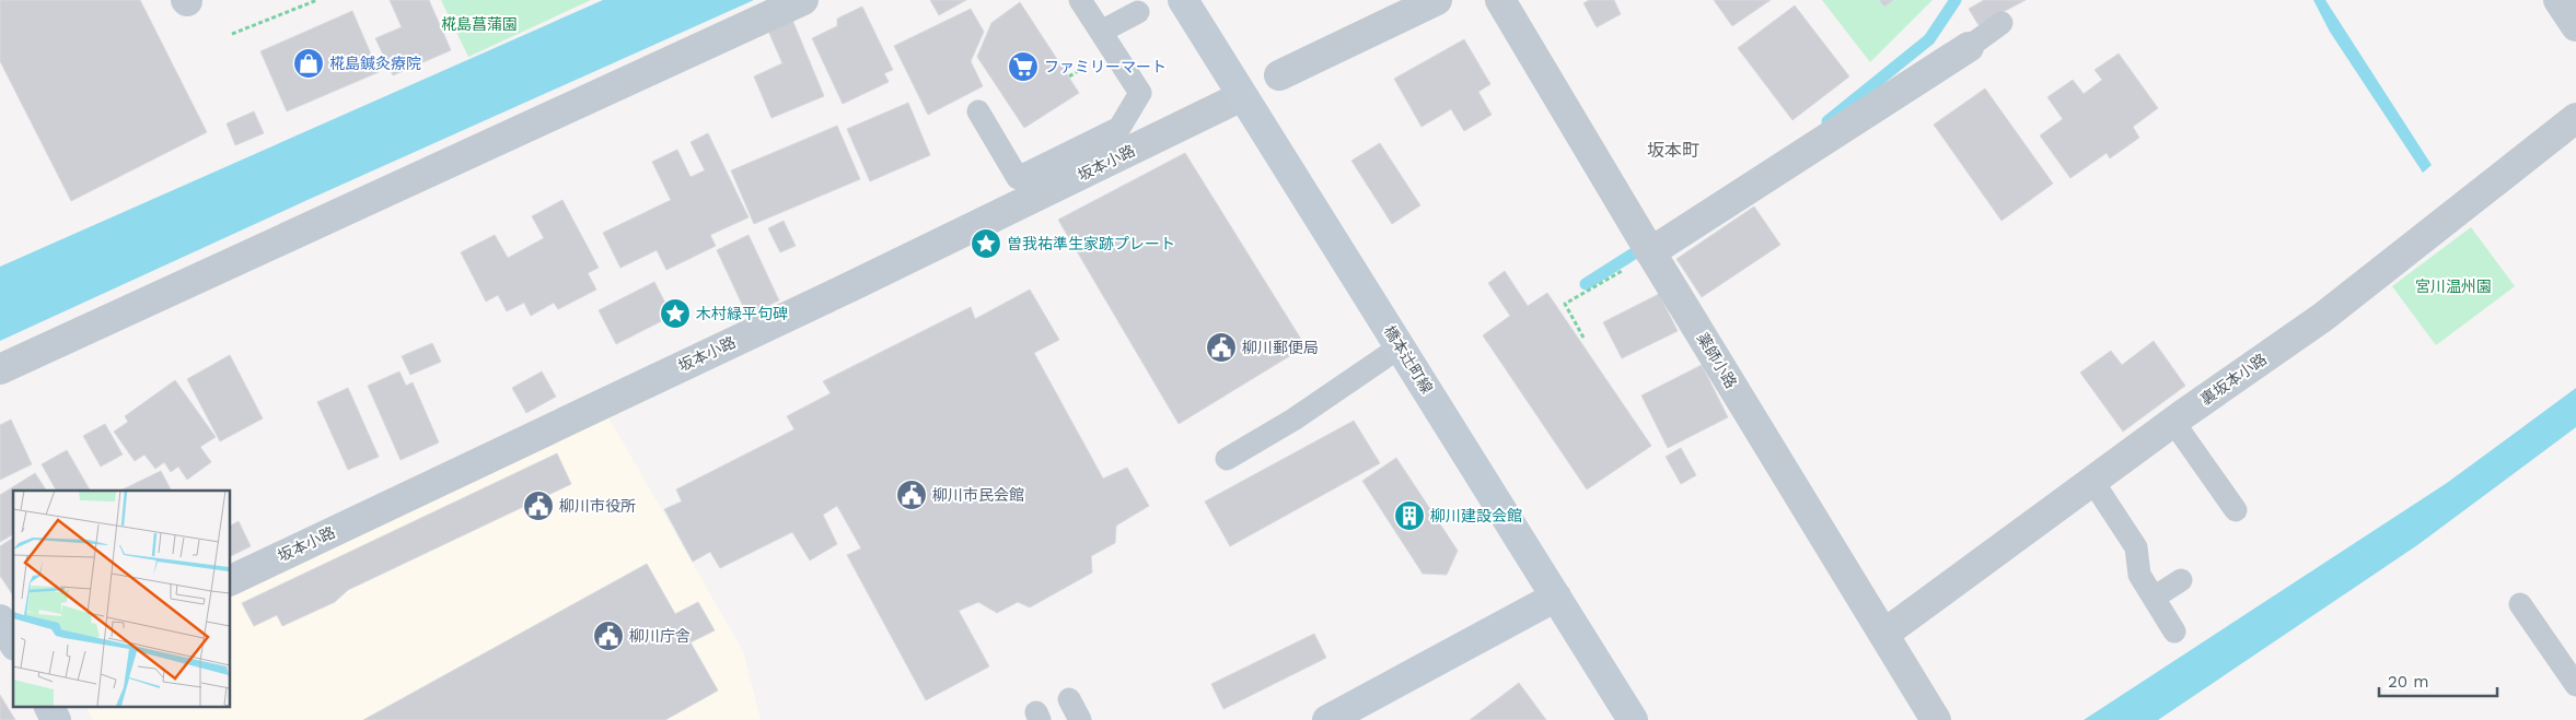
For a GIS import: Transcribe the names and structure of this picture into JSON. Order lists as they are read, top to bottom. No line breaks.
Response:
{"streets":{"main road":["橋本辻町線"],"street":["坂本小路","薬師小路","裏坂本小路"]},"crossings":[["坂本小路","橋本辻町線"],["薬師小路","裏坂本小路"]],"districts":["坂本町"],"parks":["椛島菖蒲園","宮川温州園"],"places":{"shop":["椛島鍼灸療院"],"supermarket":["ファミリーマート"],"place":["曽我祐準生家跡プレート","木村緑平句碑"],"public building":["柳川郵便局","柳川市民会館","柳川市役所","柳川庁舎"],"building":["柳川建設会館"]},"scale_bar":"20 m"}
